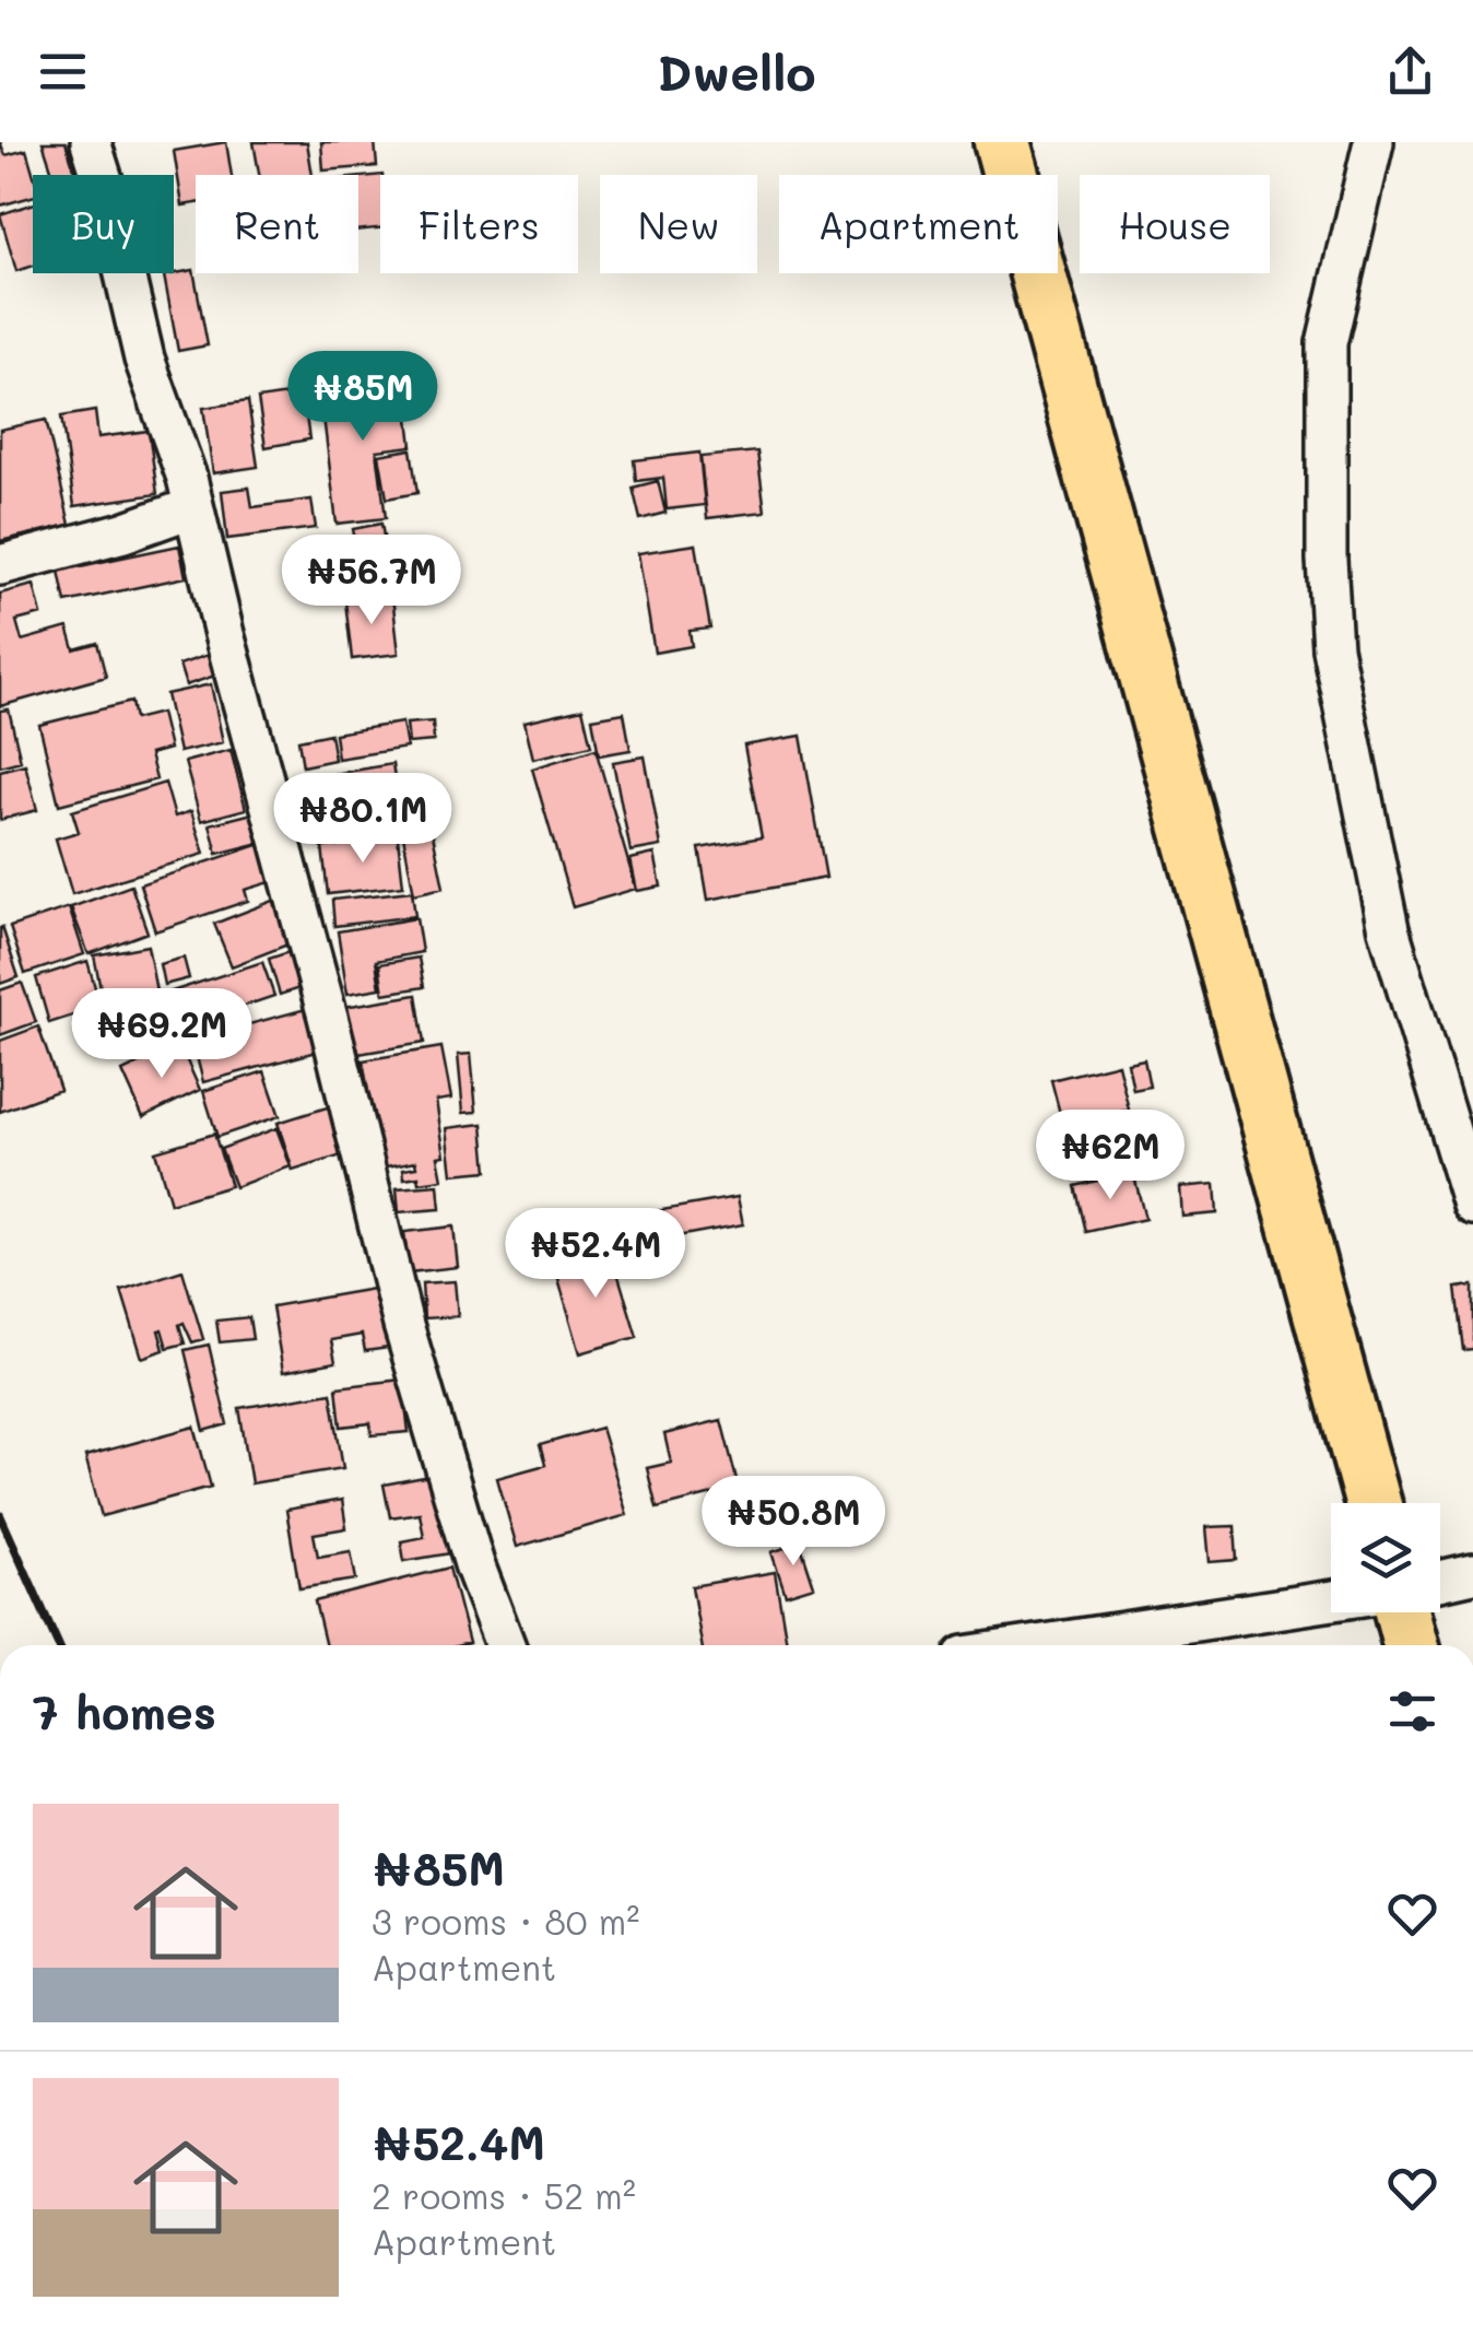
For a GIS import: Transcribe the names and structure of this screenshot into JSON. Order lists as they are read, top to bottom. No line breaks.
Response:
{"page":{"header":"Dwello","chip":["Buy","Rent","Filters","New","Apartment","House"],"price":["₦85M","₦56.7M","₦80.1M","₦69.2M","₦62M","₦52.4M","₦50.8M"],"heading":"7 homes","list":[{"name":"₦85M","note":"3 rooms · 80 m² · Apartment"},{"name":"₦52.4M","note":"2 rooms · 52 m² · Apartment"}]}}
